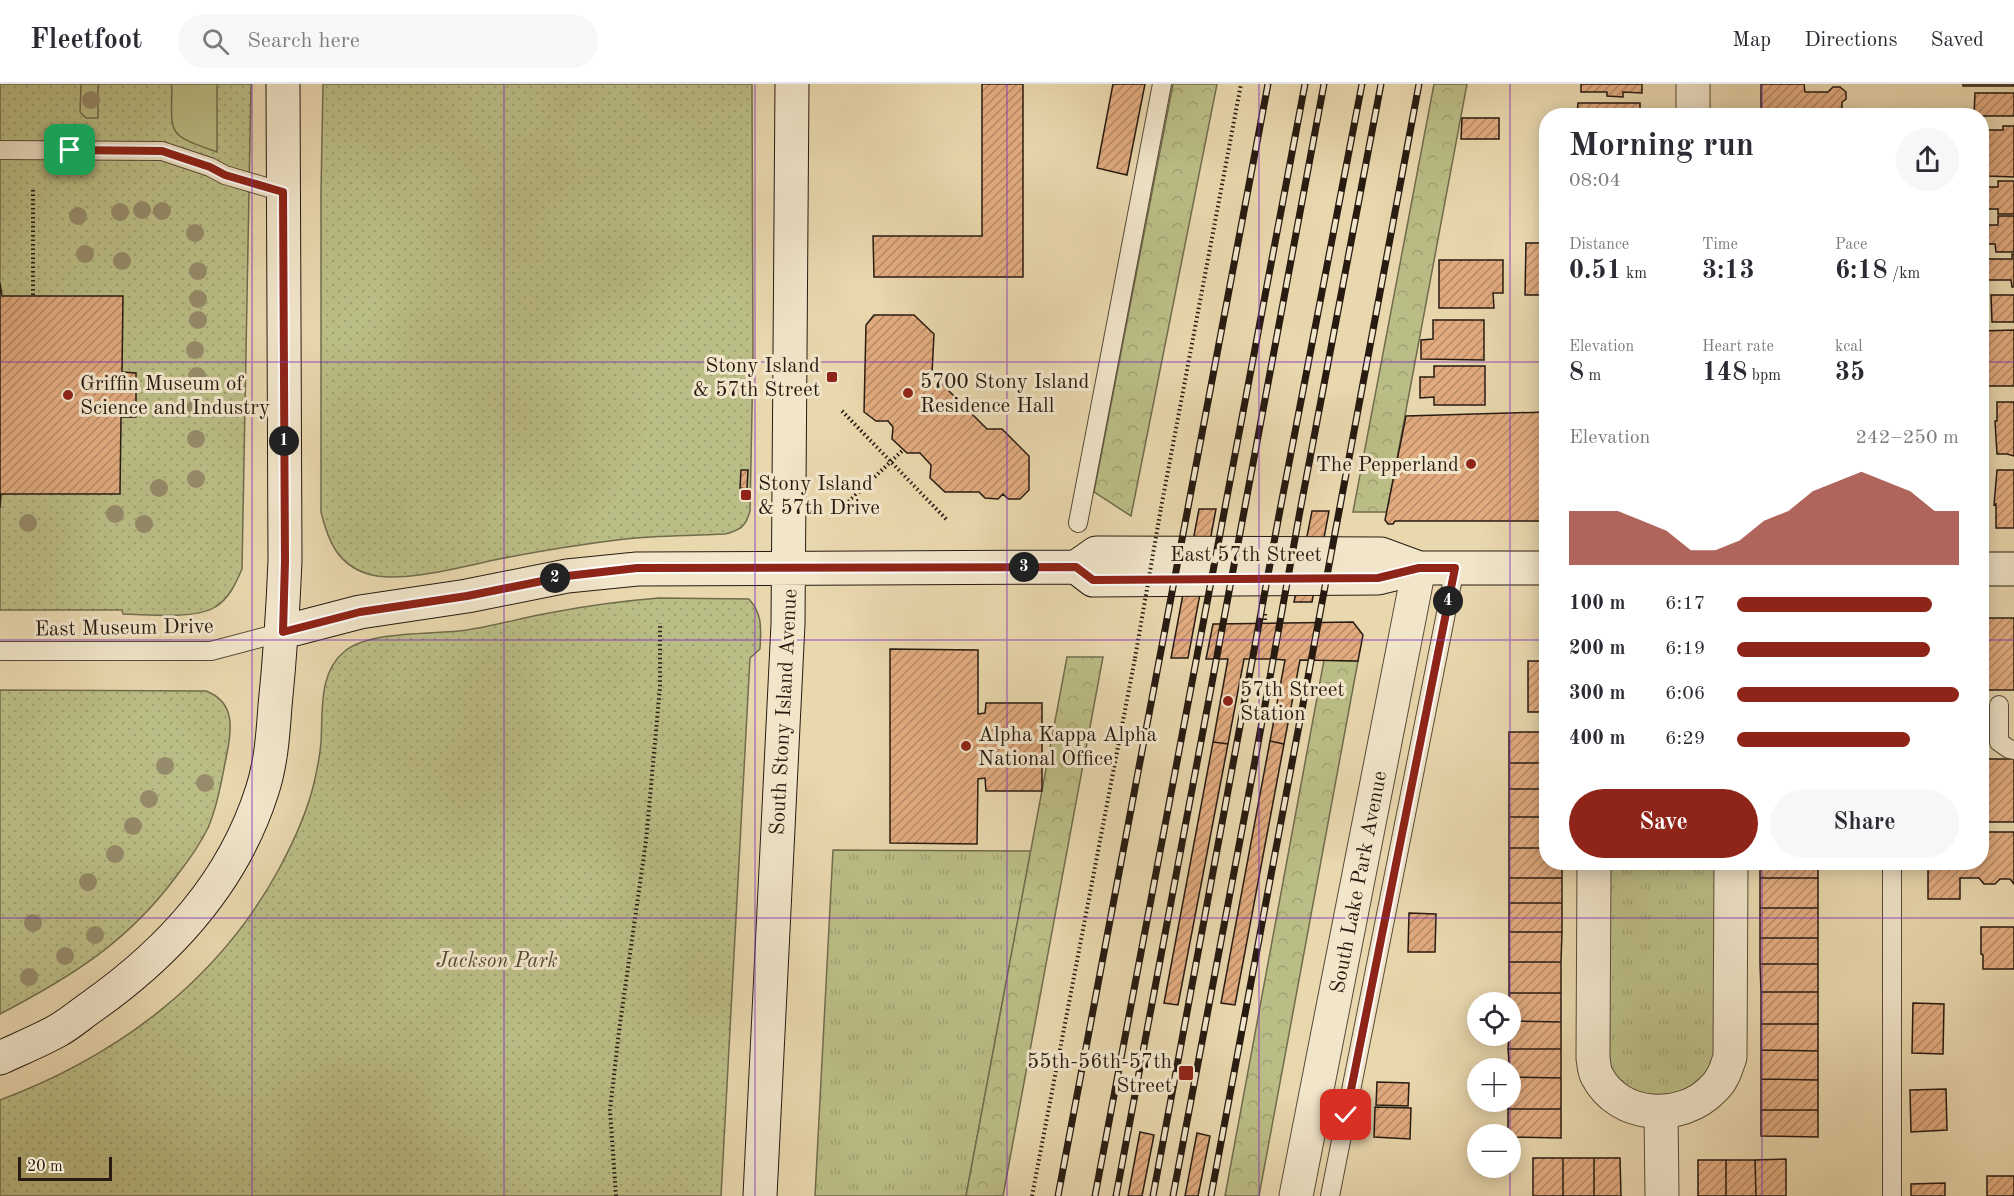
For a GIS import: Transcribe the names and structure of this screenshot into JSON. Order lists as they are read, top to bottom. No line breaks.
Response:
{"streets":{"street":["East 57th Street","South Stony Island Avenue","South Lake Park Avenue"],"lane":["East Museum Drive"]},"crossings":[["East 57th Street","East Museum Drive"],["East 57th Street","South Stony Island Avenue"],["East 57th Street","South Lake Park Avenue"]],"parks":["Jackson Park"],"places":{"transit":["Stony Island & 57th Street","Stony Island & 57th Drive","55th-56th-57th Street"],"other":["5700 Stony Island Residence Hall","Griffin Museum of Science and Industry","The Pepperland","57th Street Station","Alpha Kappa Alpha National Office"]},"scale_bar":"20 m","page":{"header":"Fleetfoot","search":"Search here","nav":["Map","Directions","Saved"],"heading":["Morning run","08:04"],"stats":[["Distance","0.51 km"],["Time","3:13"],["Pace","6:18 /km"],["Elevation","8 m"],["Heart rate","148 bpm"],["kcal","35"]],"chart":["Elevation","242–250 m"],"pins":["1","3","2","4"],"list":[{"name":"100 m","note":"6:17"},{"name":"200 m","note":"6:19"},{"name":"300 m","note":"6:06"},{"name":"400 m","note":"6:29"}],"buttons":["Save","Share"],"map_buttons":["+","−"],"scale":"20 m"}}
